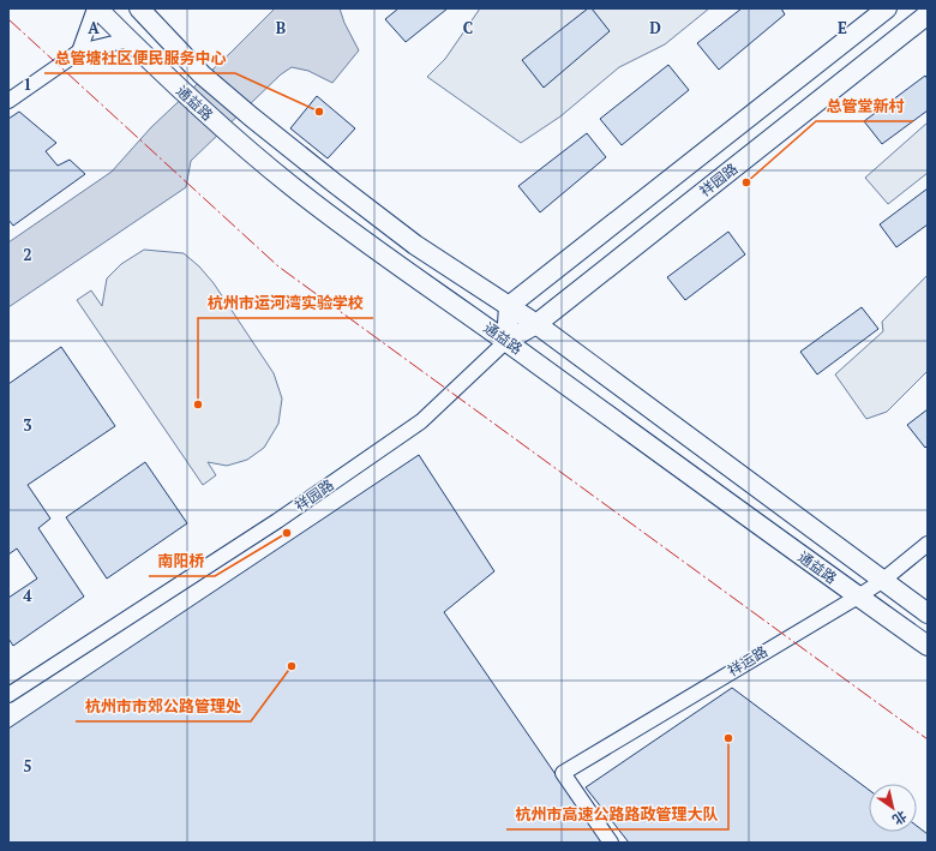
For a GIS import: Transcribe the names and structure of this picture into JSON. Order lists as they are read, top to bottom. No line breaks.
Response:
{"streets":{"main road":["通益路","祥园路"],"street":["祥运路"]},"crossings":[["通益路","祥园路"],["通益路","祥运路"]],"places":["总管塘社区便民服务中心","总管堂新村","杭州市运河湾实验学校","南阳桥","杭州市市郊公路管理处","杭州市高速公路路政管理大队"],"north":"bottom right","grid":{"columns":["A","B","C","D","E"],"rows":["1","2","3","4","5"]}}
